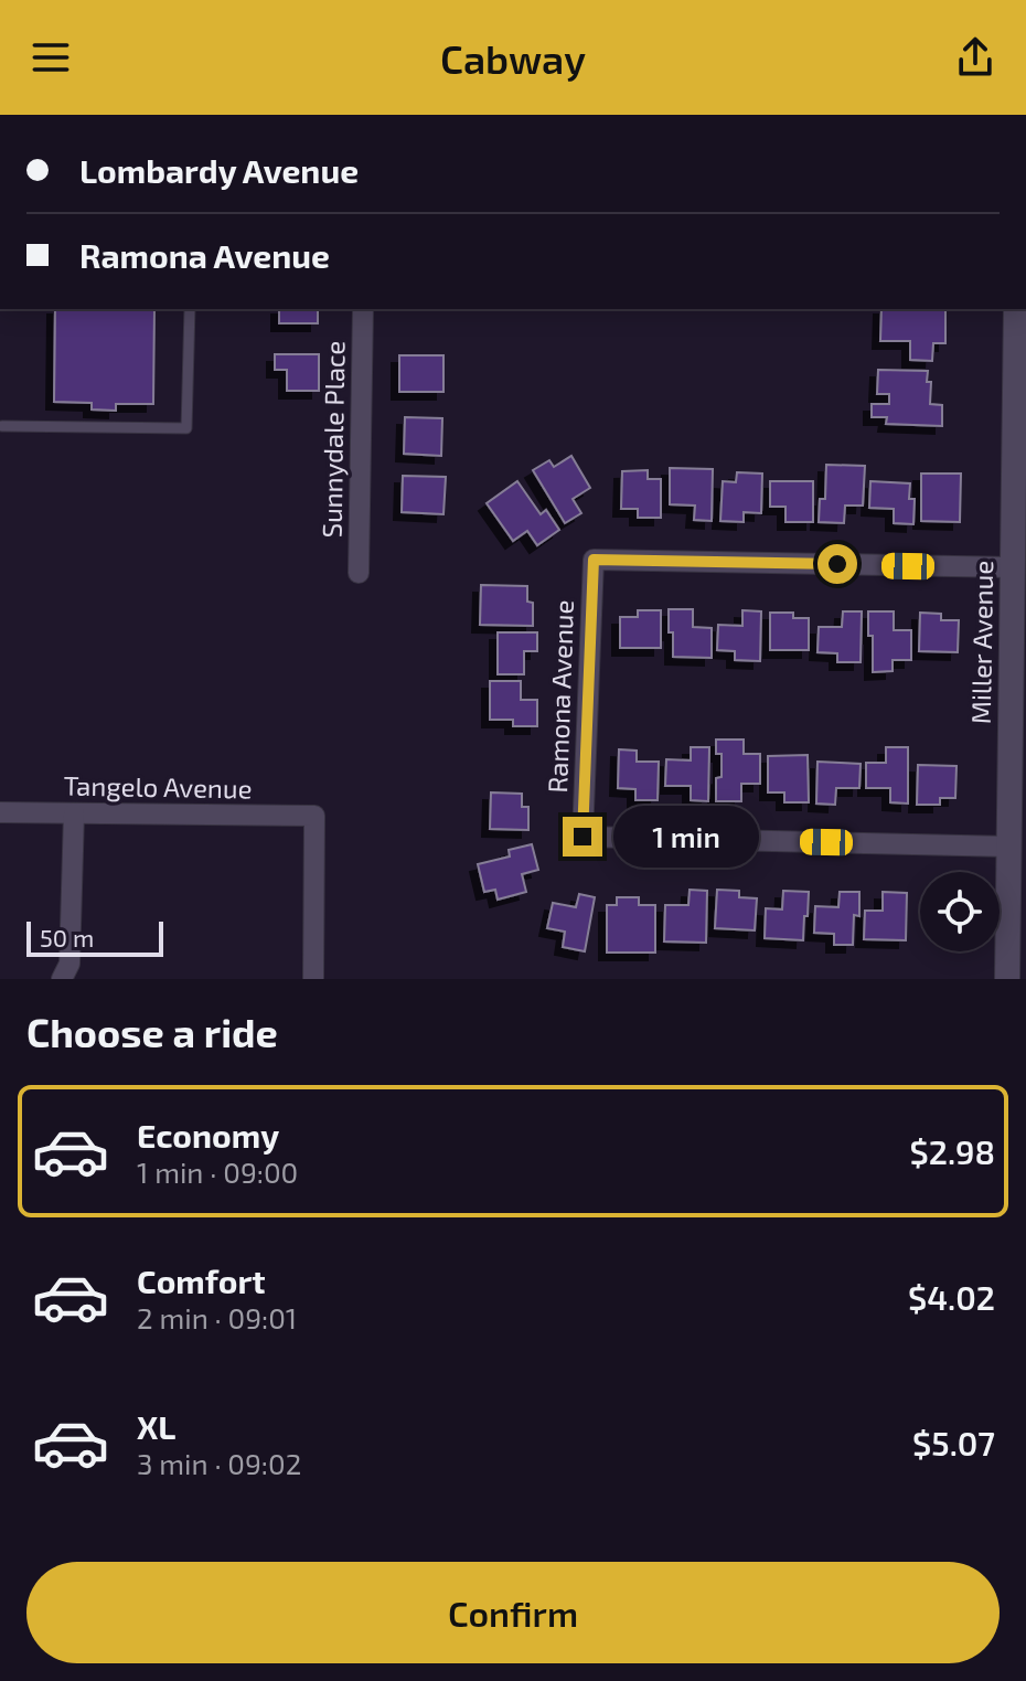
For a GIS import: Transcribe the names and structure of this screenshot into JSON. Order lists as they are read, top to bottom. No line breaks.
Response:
{"streets":{"street":["Sunnydale Place","Miller Avenue","Ramona Avenue","Tangelo Avenue"]},"crossings":[["Miller Avenue","Ramona Avenue"]],"scale_bar":"50 m","page":{"header":"Cabway","banner":["Lombardy Avenue","Ramona Avenue"],"bubble":"1 min","scale":"50 m","heading":"Choose a ride","list":[{"name":"Economy","note":"1 min · 09:00","value":"$2.98"},{"name":"Comfort","note":"2 min · 09:01","value":"$4.02"},{"name":"XL","note":"3 min · 09:02","value":"$5.07"}],"buttons":"Confirm"}}
